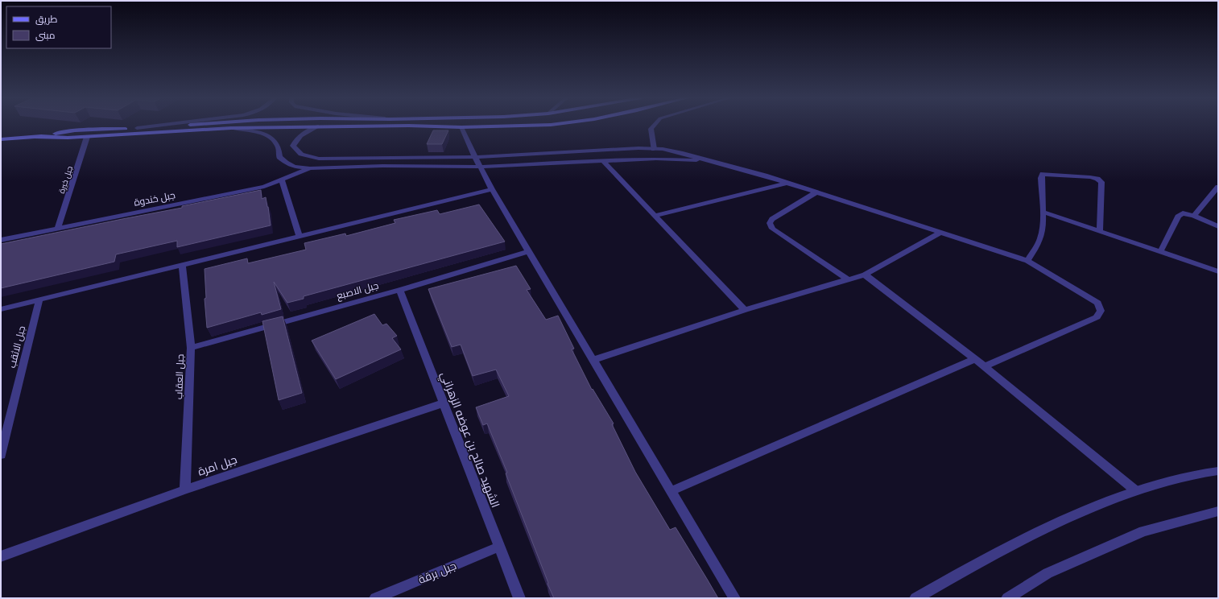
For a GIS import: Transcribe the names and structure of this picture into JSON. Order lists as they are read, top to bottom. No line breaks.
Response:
{"streets":{"street":["جبل خيرة","جبل خندوة","جبل الاصبع","جبل الاثقب","جبل العقاب","الشهيد صالح بن عوضه الزهراني","جبل امرة","جبل برقة"]},"crossings":[["جبل خيرة","جبل خندوة"],["جبل الاصبع","جبل العقاب"],["جبل الاصبع","الشهيد صالح بن عوضه الزهراني"],["جبل العقاب","جبل امرة"],["الشهيد صالح بن عوضه الزهراني","جبل امرة"],["الشهيد صالح بن عوضه الزهراني","جبل برقة"]],"legend":["طريق","مبنى"]}
